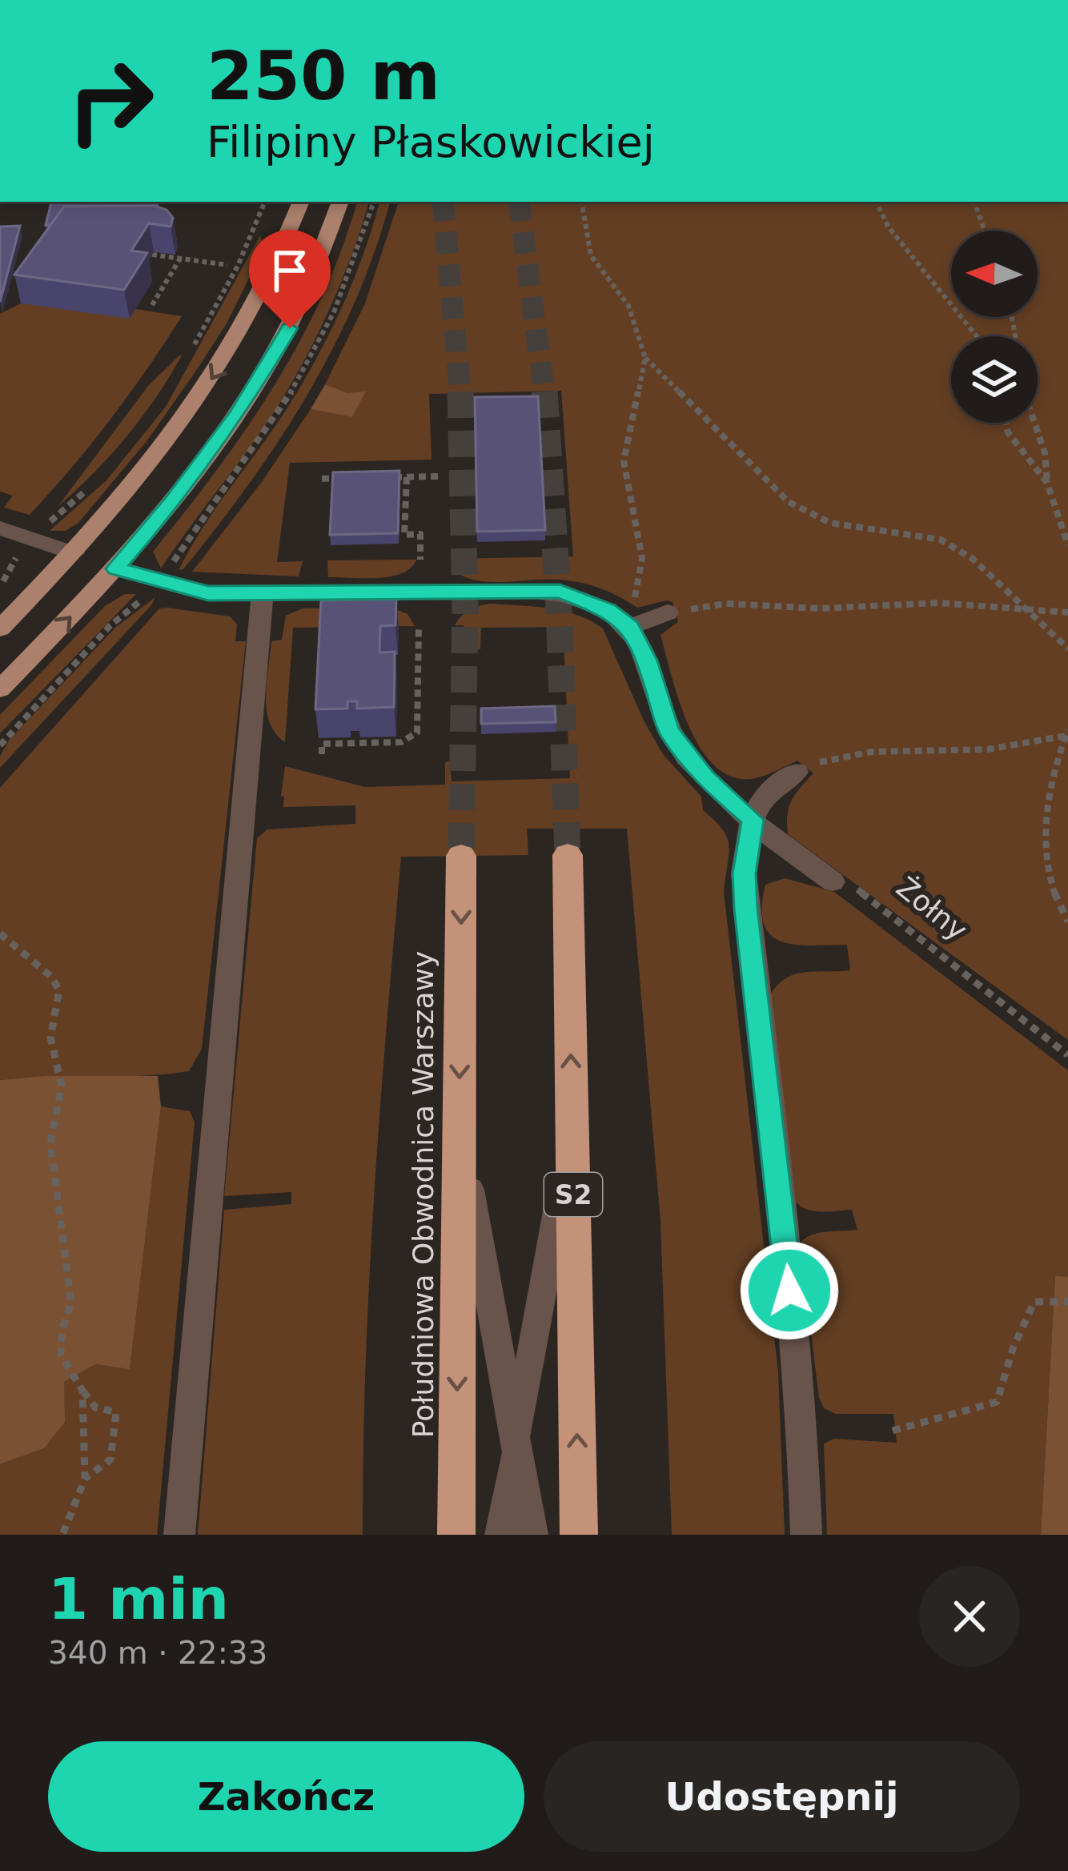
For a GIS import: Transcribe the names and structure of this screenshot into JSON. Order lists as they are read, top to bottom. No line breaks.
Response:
{"streets":{"highway":["Południowa Obwodnica Warszawy","S2"],"path":["Żołny"]},"north":"left","page":{"turn":["250 m","Filipiny Płaskowickiej"],"heading":["1 min","340 m · 22:33"],"buttons":["Zakończ","Udostępnij"]}}
